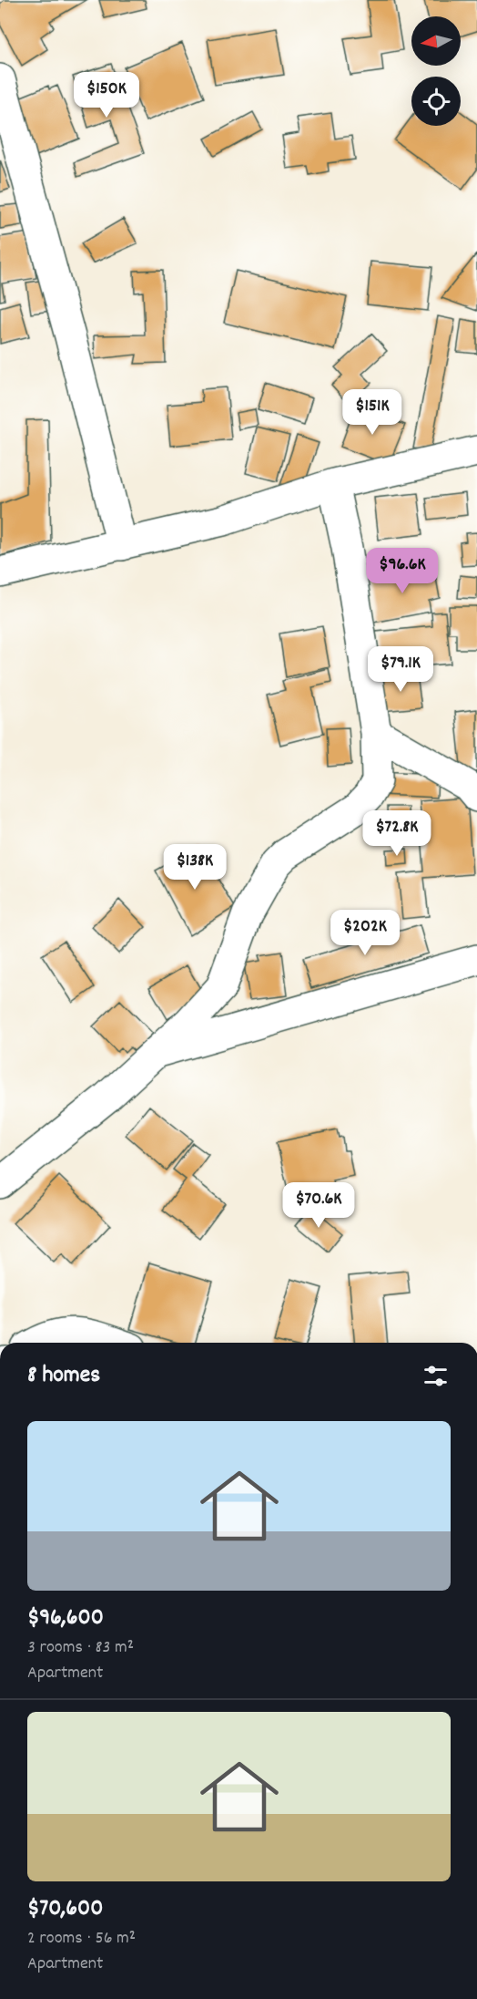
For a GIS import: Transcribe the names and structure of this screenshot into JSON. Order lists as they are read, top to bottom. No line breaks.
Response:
{"north":"left","page":{"price":["$150K","$151K","$96.6K","$79.1K","$72.8K","$138K","$202K","$70.6K"],"heading":"8 homes","list":[{"name":"$96,600","note":"3 rooms · 83 m² · Apartment"},{"name":"$70,600","note":"2 rooms · 56 m² · Apartment"}]}}
